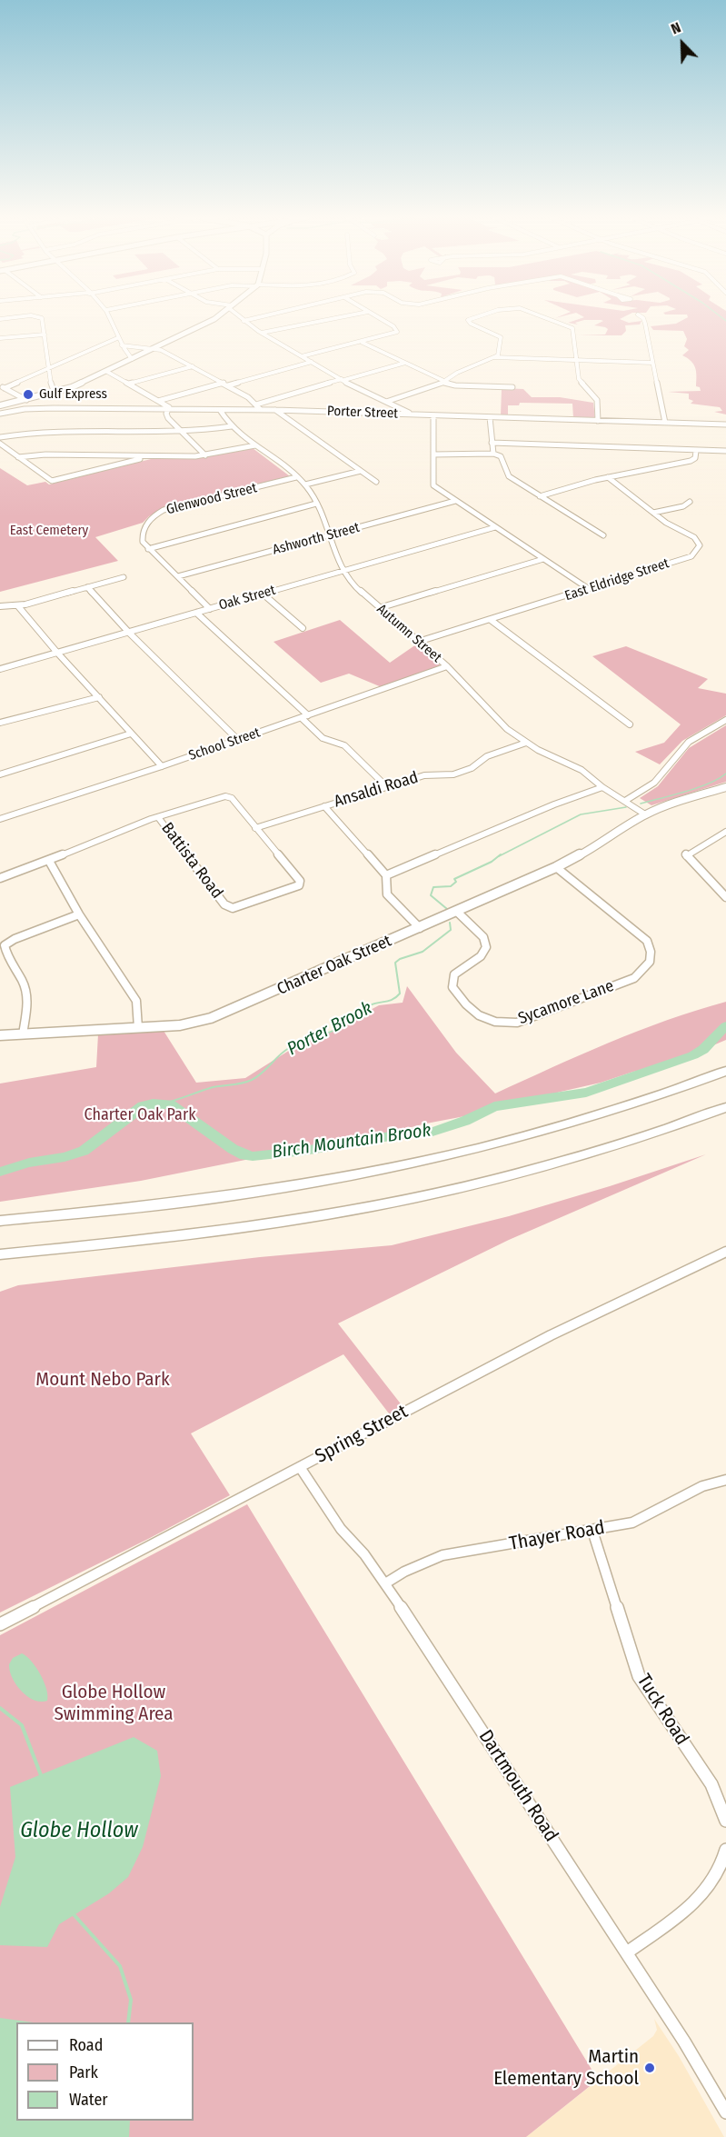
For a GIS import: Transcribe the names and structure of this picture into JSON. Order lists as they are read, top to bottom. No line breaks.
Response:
{"streets":{"main road":["Charter Oak Street"],"street":["Porter Street","Glenwood Street","Ashworth Street","East Eldridge Street","Oak Street","Autumn Street","School Street","Ansaldi Road","Battista Road","Sycamore Lane","Spring Street","Thayer Road","Tuck Road","Dartmouth Road"]},"crossings":[["Porter Street","Autumn Street"],["Glenwood Street","Autumn Street"],["Ashworth Street","Autumn Street"],["East Eldridge Street","Autumn Street"],["Oak Street","Autumn Street"],["Autumn Street","School Street"],["Autumn Street","Ansaldi Road"],["Autumn Street","Charter Oak Street"],["Ansaldi Road","Battista Road"],["Charter Oak Street","Sycamore Lane"],["Spring Street","Dartmouth Road"],["Thayer Road","Tuck Road"],["Thayer Road","Dartmouth Road"]],"water":["Porter Brook","Birch Mountain Brook","Globe Hollow"],"parks":["East Cemetery","Charter Oak Park","Mount Nebo Park","Globe Hollow Swimming Area"],"places":["Gulf Express","Martin Elementary School"],"legend":["Road","Park","Water"],"north":"top left"}
